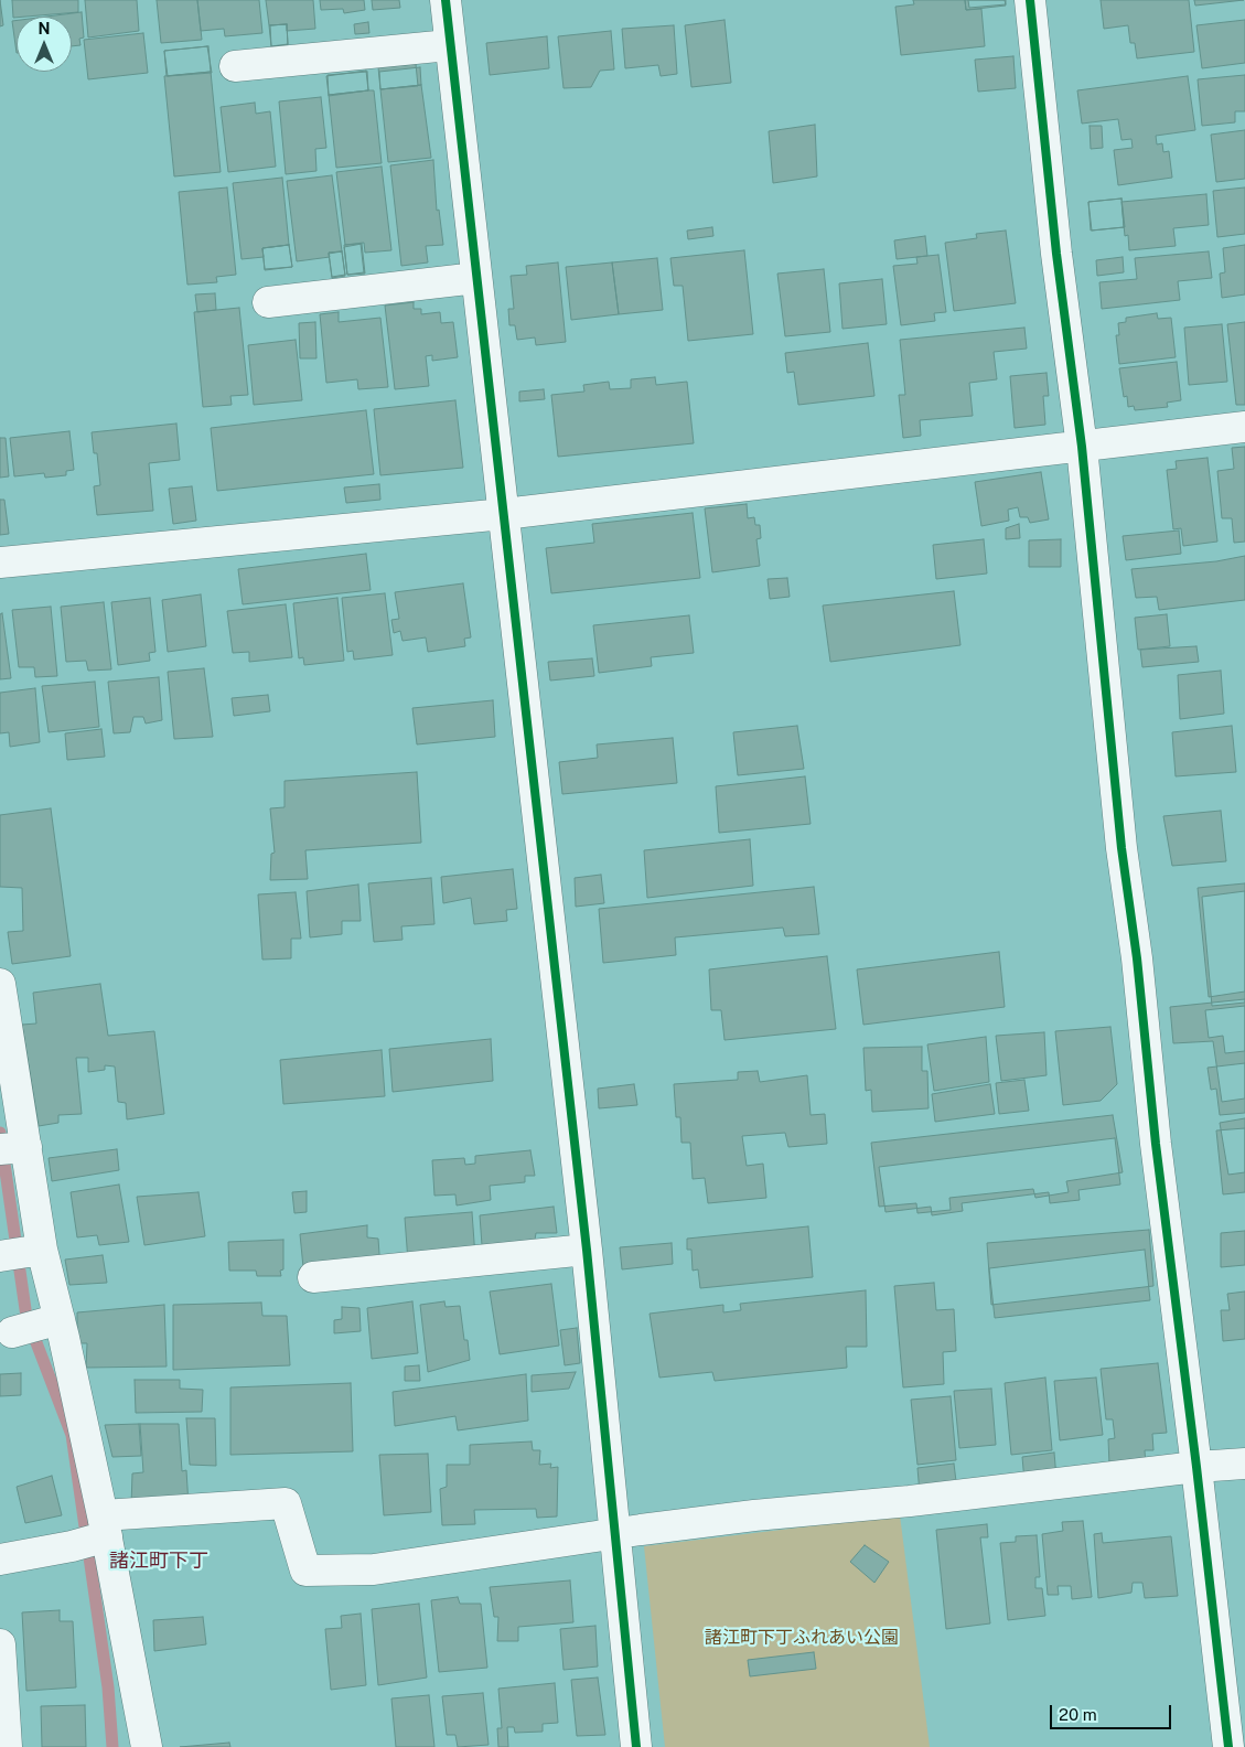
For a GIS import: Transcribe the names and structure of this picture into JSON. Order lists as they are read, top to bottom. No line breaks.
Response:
{"districts":["諸江町下丁"],"parks":["諸江町下丁ふれあい公園"],"scale_bar":"20 m","north":"top"}
